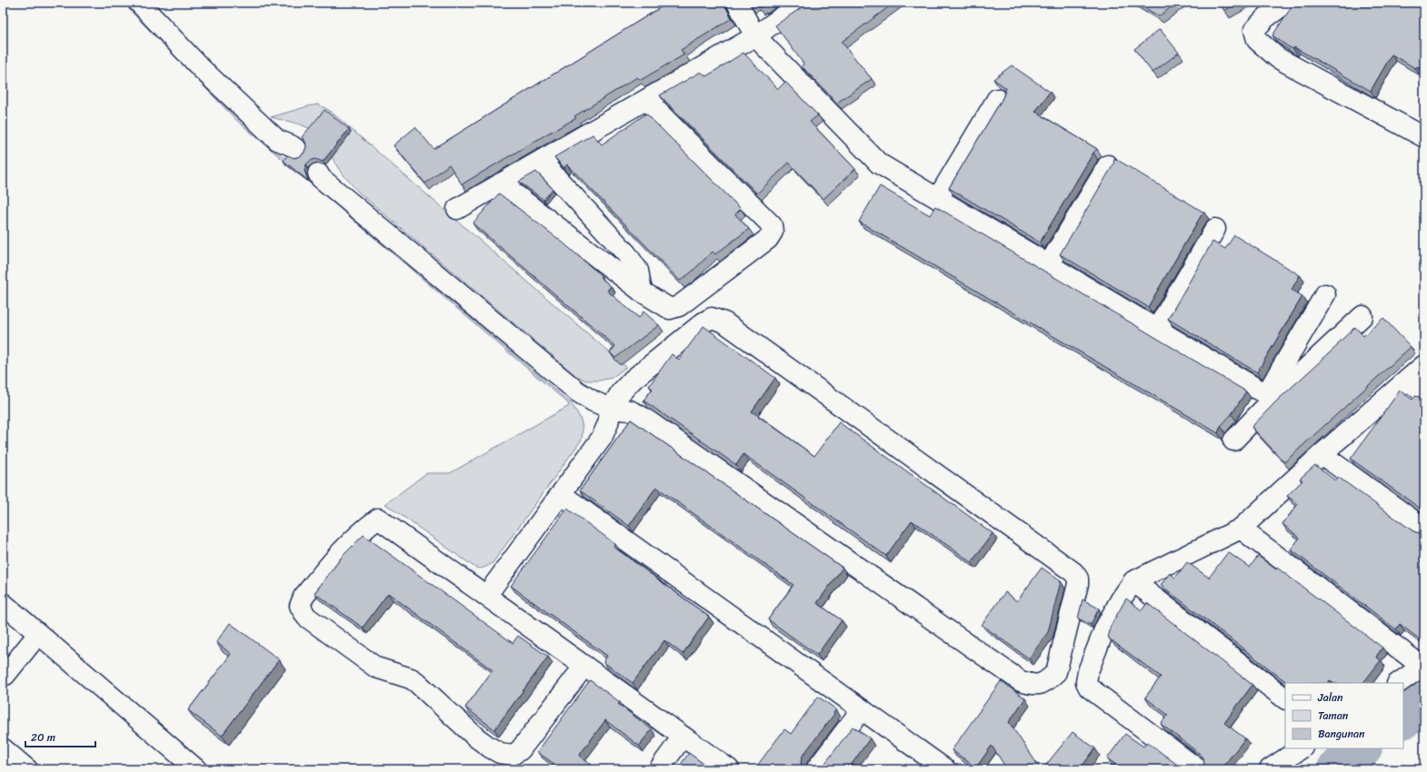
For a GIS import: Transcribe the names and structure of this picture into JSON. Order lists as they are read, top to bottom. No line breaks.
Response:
{"legend":["Jalan","Taman","Bangunan"],"scale_bar":"20 m"}
